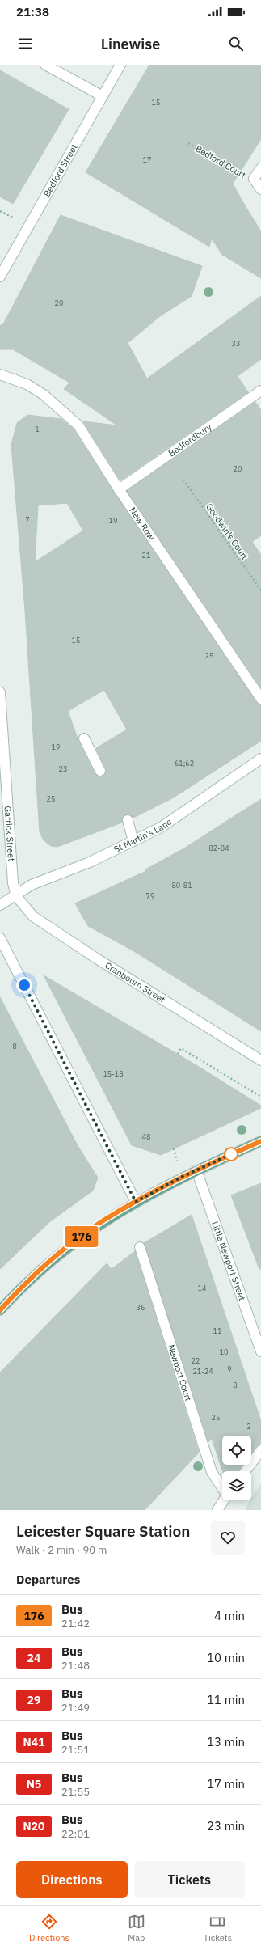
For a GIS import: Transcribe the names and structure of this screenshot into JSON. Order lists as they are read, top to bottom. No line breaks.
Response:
{"streets":{"street":["Bedford Court","Bedford Street","Bedfordbury","New Row","Garrick Street","St Martin's Lane","Cranbourn Street","Little Newport Street","Newport Court"],"path":["Goodwin's Court"]},"crossings":[["Bedfordbury","New Row"],["Garrick Street","St Martin's Lane"],["Garrick Street","Cranbourn Street"],["St Martin's Lane","Cranbourn Street"]],"lines":["bus line 176"],"house_numbers":["15","17","20","33","1","20","7","19","21","15","25","19","61;62","23","25","82-84","80-81","79","8","15-18","48","14","36","11","10","22","9","21-24","8","25","2"],"page":{"status":"21:38","header":"Linewise","on_map":"176","heading":[["Leicester Square Station","Walk · 2 min · 90 m"],"Departures"],"list":[{"mark":"176","name":"Bus","note":"21:42","value":"4 min"},{"mark":"24","name":"Bus","note":"21:48","value":"10 min"},{"mark":"29","name":"Bus","note":"21:49","value":"11 min"},{"mark":"N41","name":"Bus","note":"21:51","value":"13 min"},{"mark":"N5","name":"Bus","note":"21:55","value":"17 min"},{"mark":"N20","name":"Bus","note":"22:01","value":"23 min"}],"buttons":["Directions","Tickets"],"tabs":["Directions","Map","Tickets"]}}
